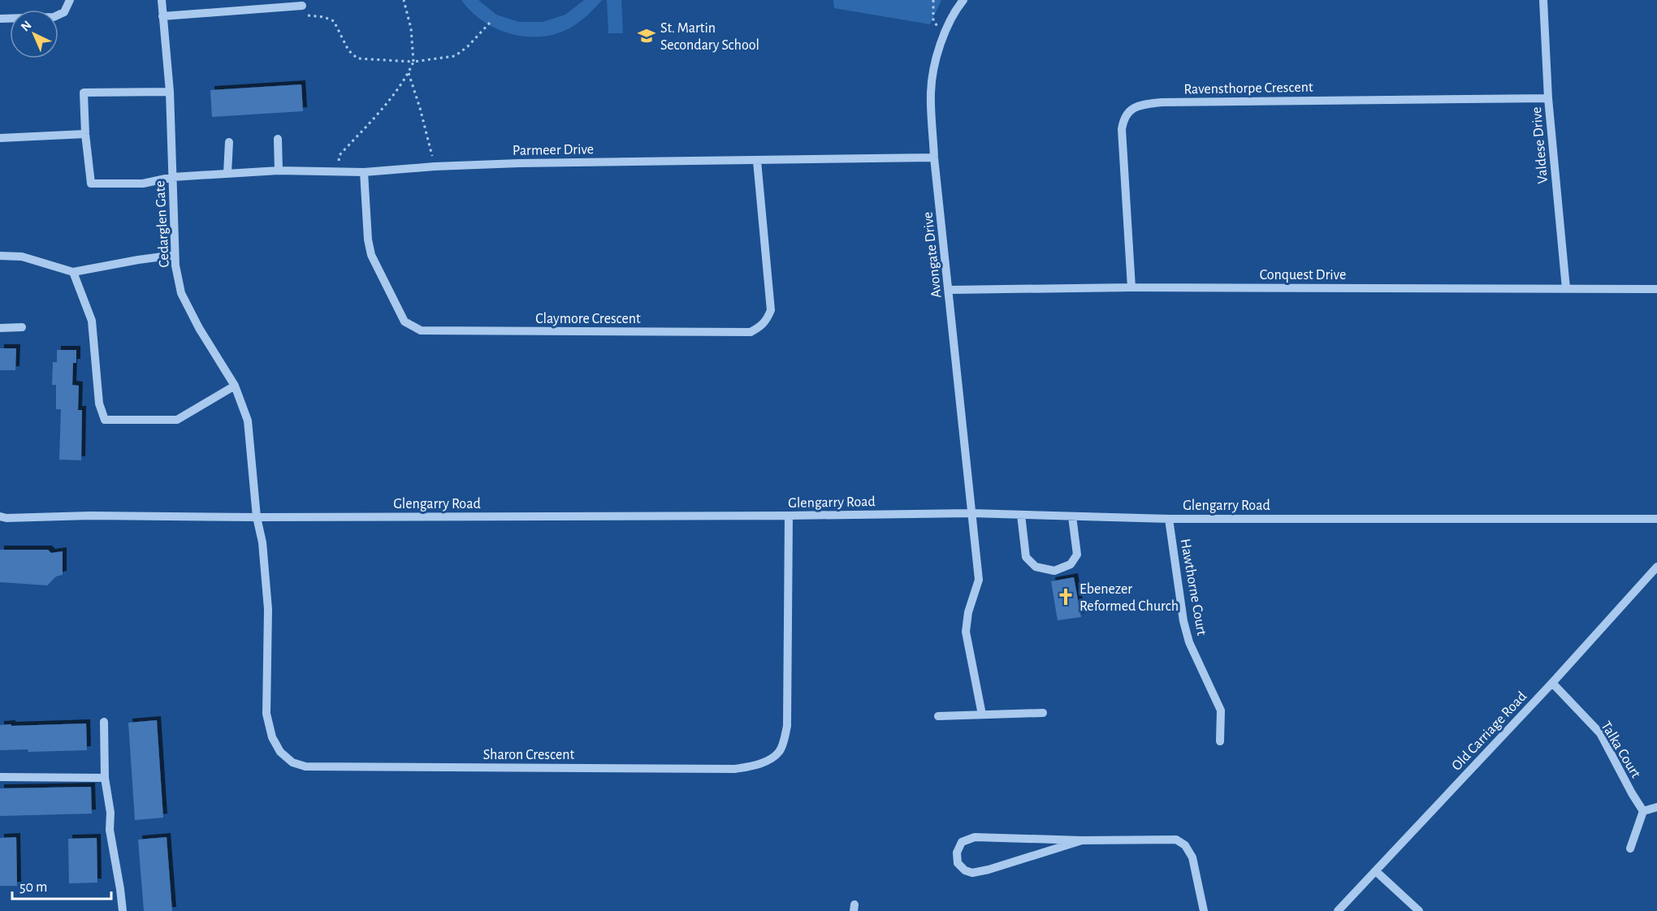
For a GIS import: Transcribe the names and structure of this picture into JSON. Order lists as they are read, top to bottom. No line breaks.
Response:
{"streets":{"street":["Ravensthorpe Crescent","Valdese Drive","Parmeer Drive","Cedarglen Gate","Avongate Drive","Conquest Drive","Claymore Crescent","Glengarry Road","Hawthorne Court","Old Carriage Road","Talka Court","Sharon Crescent"]},"crossings":[["Ravensthorpe Crescent","Valdese Drive"],["Ravensthorpe Crescent","Conquest Drive"],["Valdese Drive","Conquest Drive"],["Parmeer Drive","Cedarglen Gate"],["Parmeer Drive","Avongate Drive"],["Parmeer Drive","Claymore Crescent"],["Cedarglen Gate","Glengarry Road"],["Cedarglen Gate","Sharon Crescent"],["Avongate Drive","Conquest Drive"],["Avongate Drive","Glengarry Road"],["Glengarry Road","Hawthorne Court"],["Glengarry Road","Sharon Crescent"],["Old Carriage Road","Talka Court"]],"places":{"school or university":["St. Martin Secondary School"],"church":["Ebenezer Reformed Church"]},"scale_bar":"50 m","north":"top left"}
